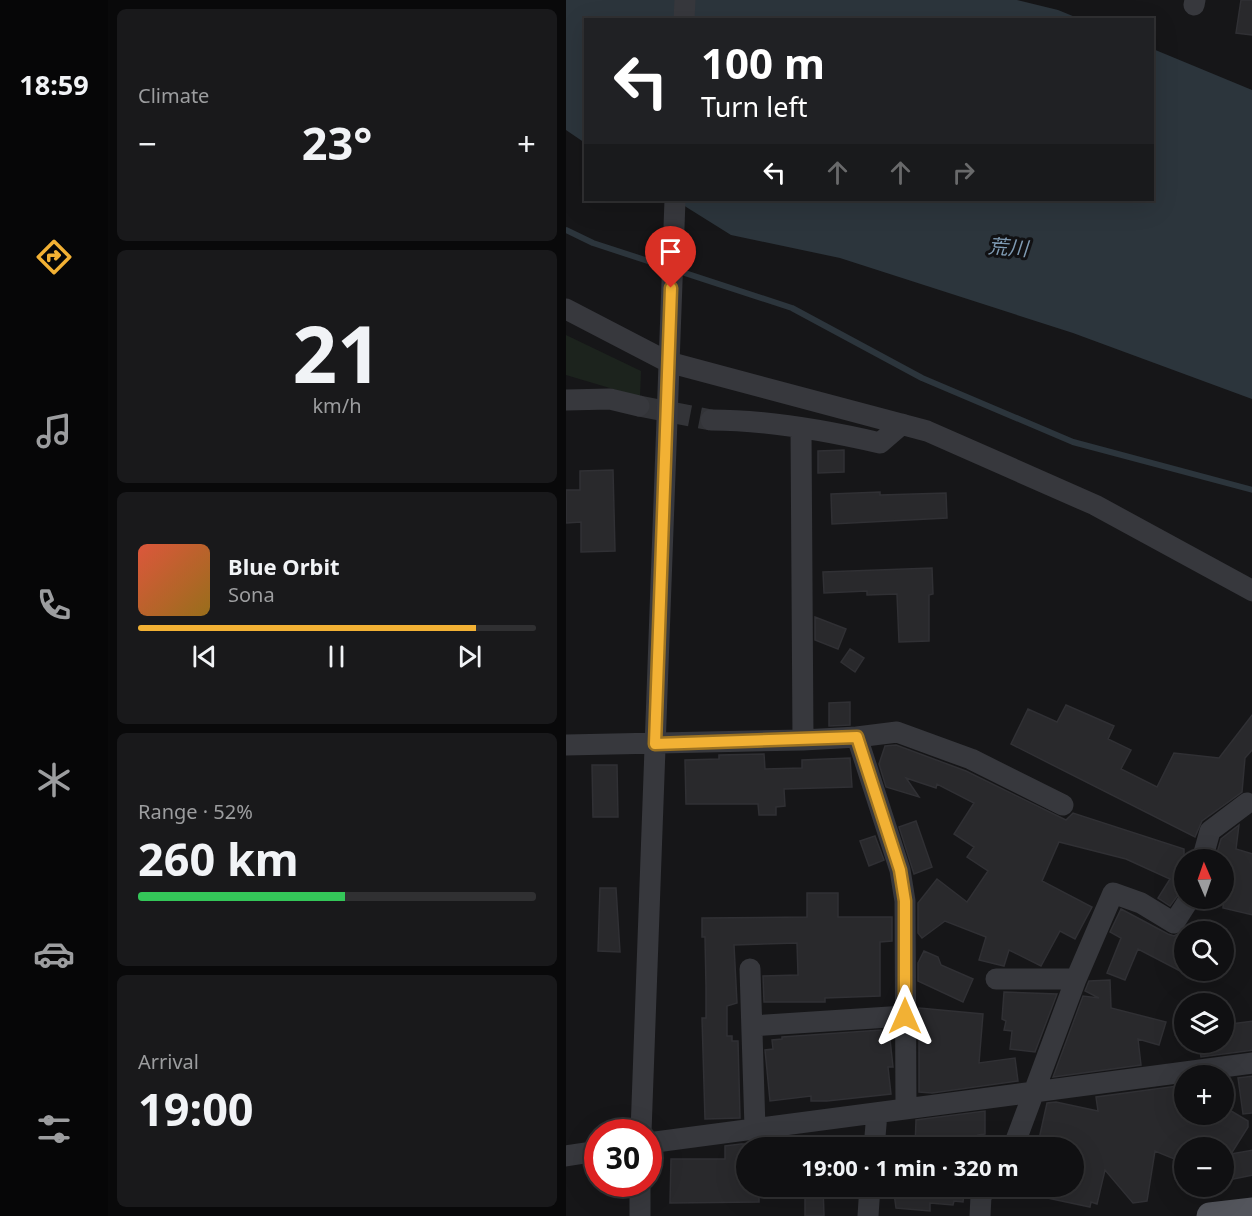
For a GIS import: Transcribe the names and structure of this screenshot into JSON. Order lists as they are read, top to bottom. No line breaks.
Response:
{"water":["荒川"],"north":"top","page":{"tabs":"18:59","tile":["Climate",["21","km/h"],["Range · 52%","260 km"],["Arrival","19:00"]],"turn":["100 m","Turn left"],"heat":["−","23°","+"],"song":["Blue Orbit","Sona"],"map_buttons":["+","−"],"limit":"30","trip":"19:00 · 1 min · 320 m"}}
